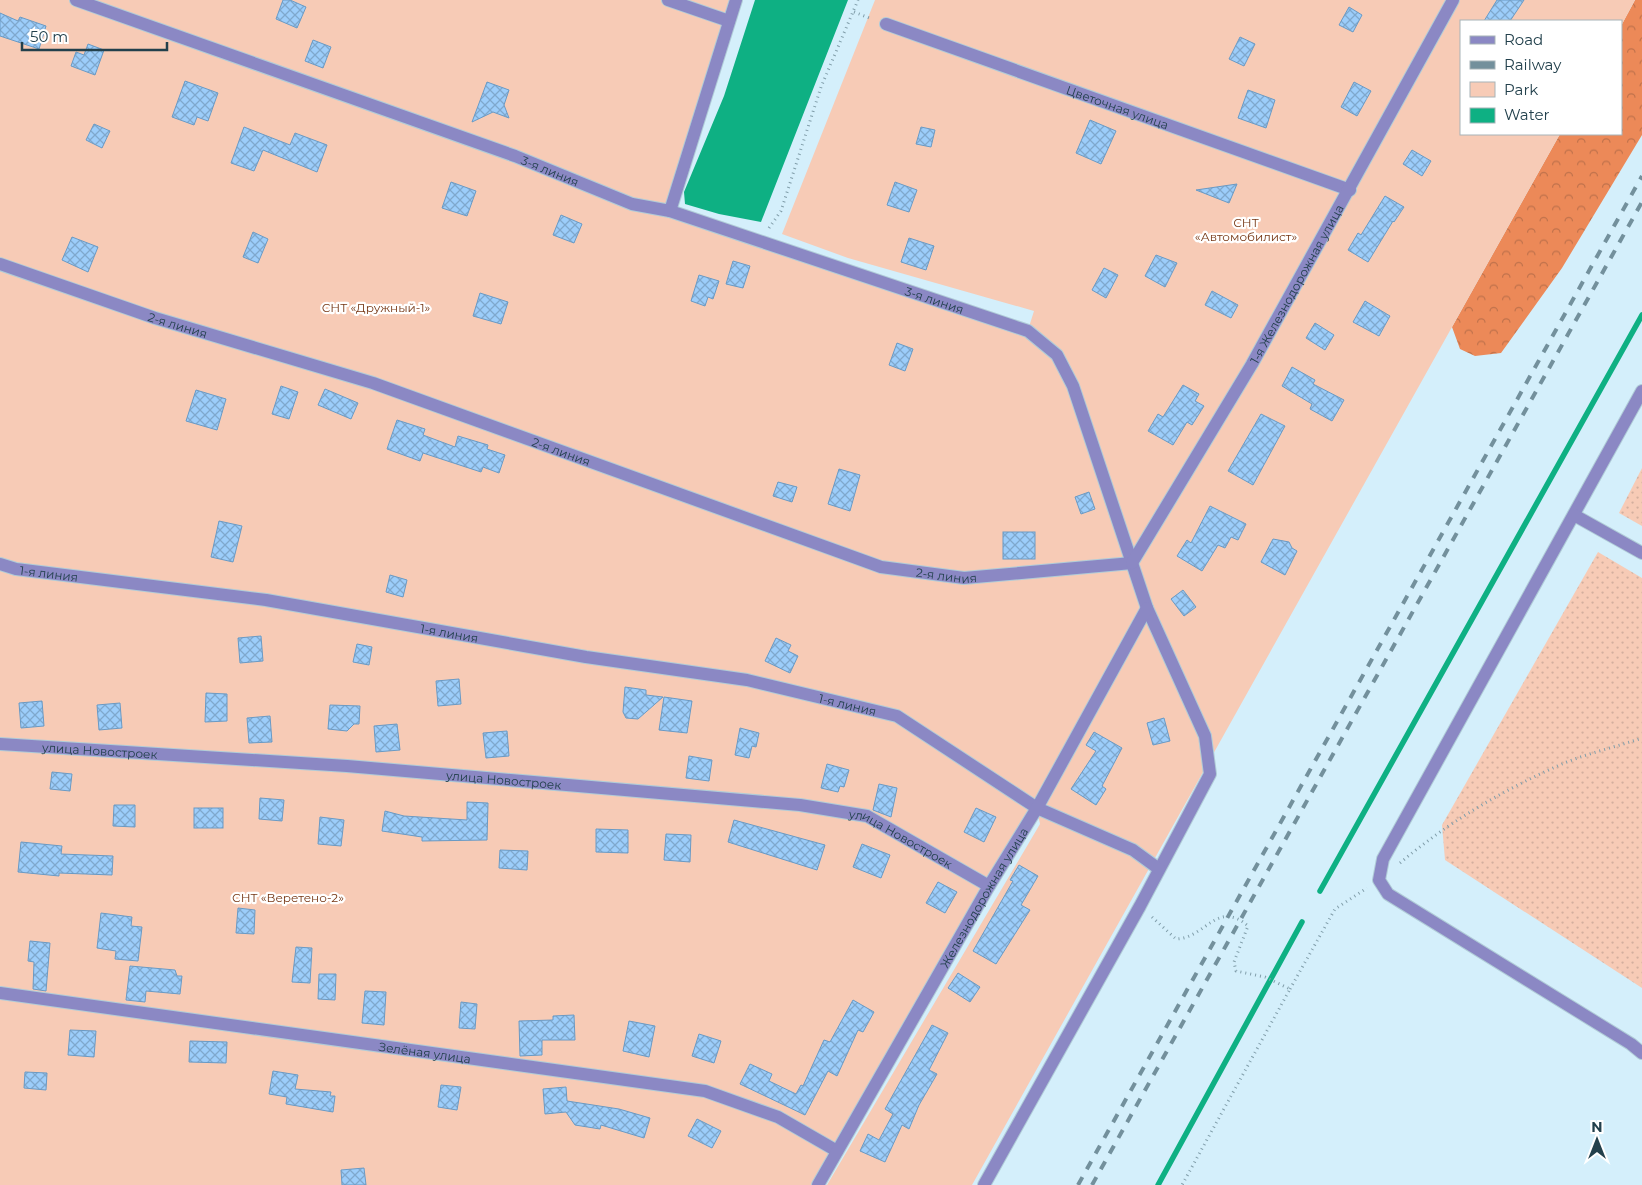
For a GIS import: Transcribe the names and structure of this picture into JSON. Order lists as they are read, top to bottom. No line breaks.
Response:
{"streets":{"street":["Цветочная улица","3-я линия","1-я Железнодорожная улица","2-я линия","1-я линия","улица Новостроек","Железнодорожная улица","Зелёная улица"]},"crossings":[["Цветочная улица","1-я Железнодорожная улица"],["3-я линия","1-я Железнодорожная улица"],["3-я линия","2-я линия"],["1-я Железнодорожная улица","2-я линия"],["1-я линия","Железнодорожная улица"],["улица Новостроек","Железнодорожная улица"],["Железнодорожная улица","Зелёная улица"]],"parks":["СНТ «Автомобилист»","СНТ «Дружный-1»","СНТ «Веретено-2»"],"legend":["Road","Railway","Park","Water"],"scale_bar":"50 m","north":"top"}
